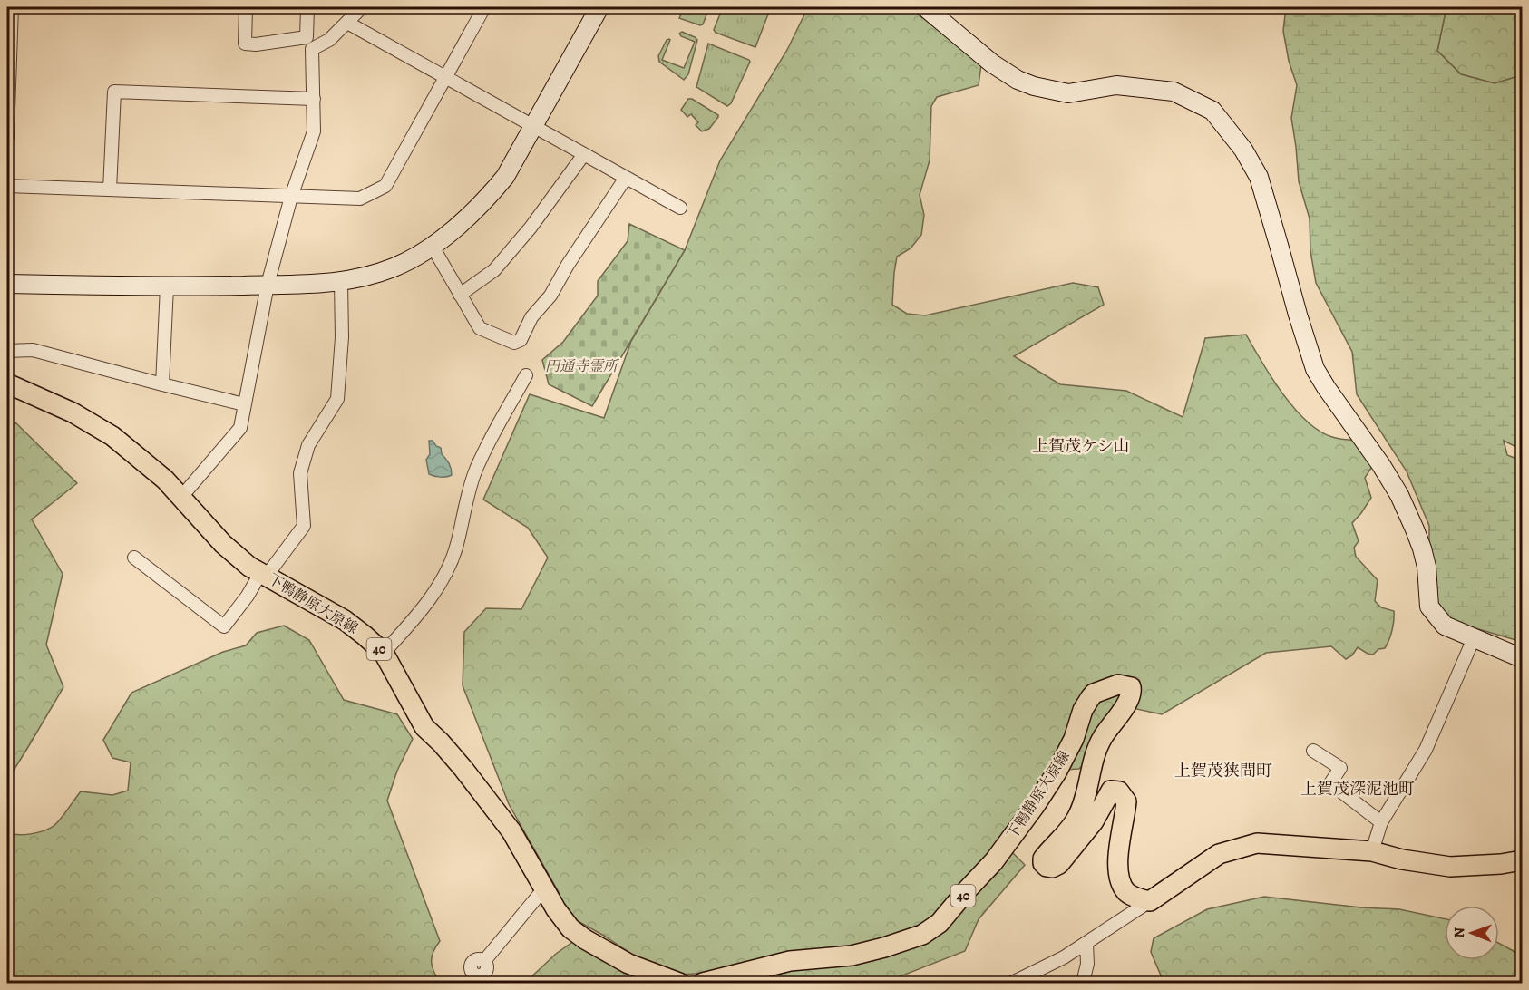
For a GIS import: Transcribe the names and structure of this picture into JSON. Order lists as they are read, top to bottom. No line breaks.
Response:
{"streets":{"main road":["下鴨静原大原線","40"]},"districts":["上賀茂ケシ山","上賀茂狭間町","上賀茂深泥池町"],"parks":["円通寺霊所"],"north":"left"}
